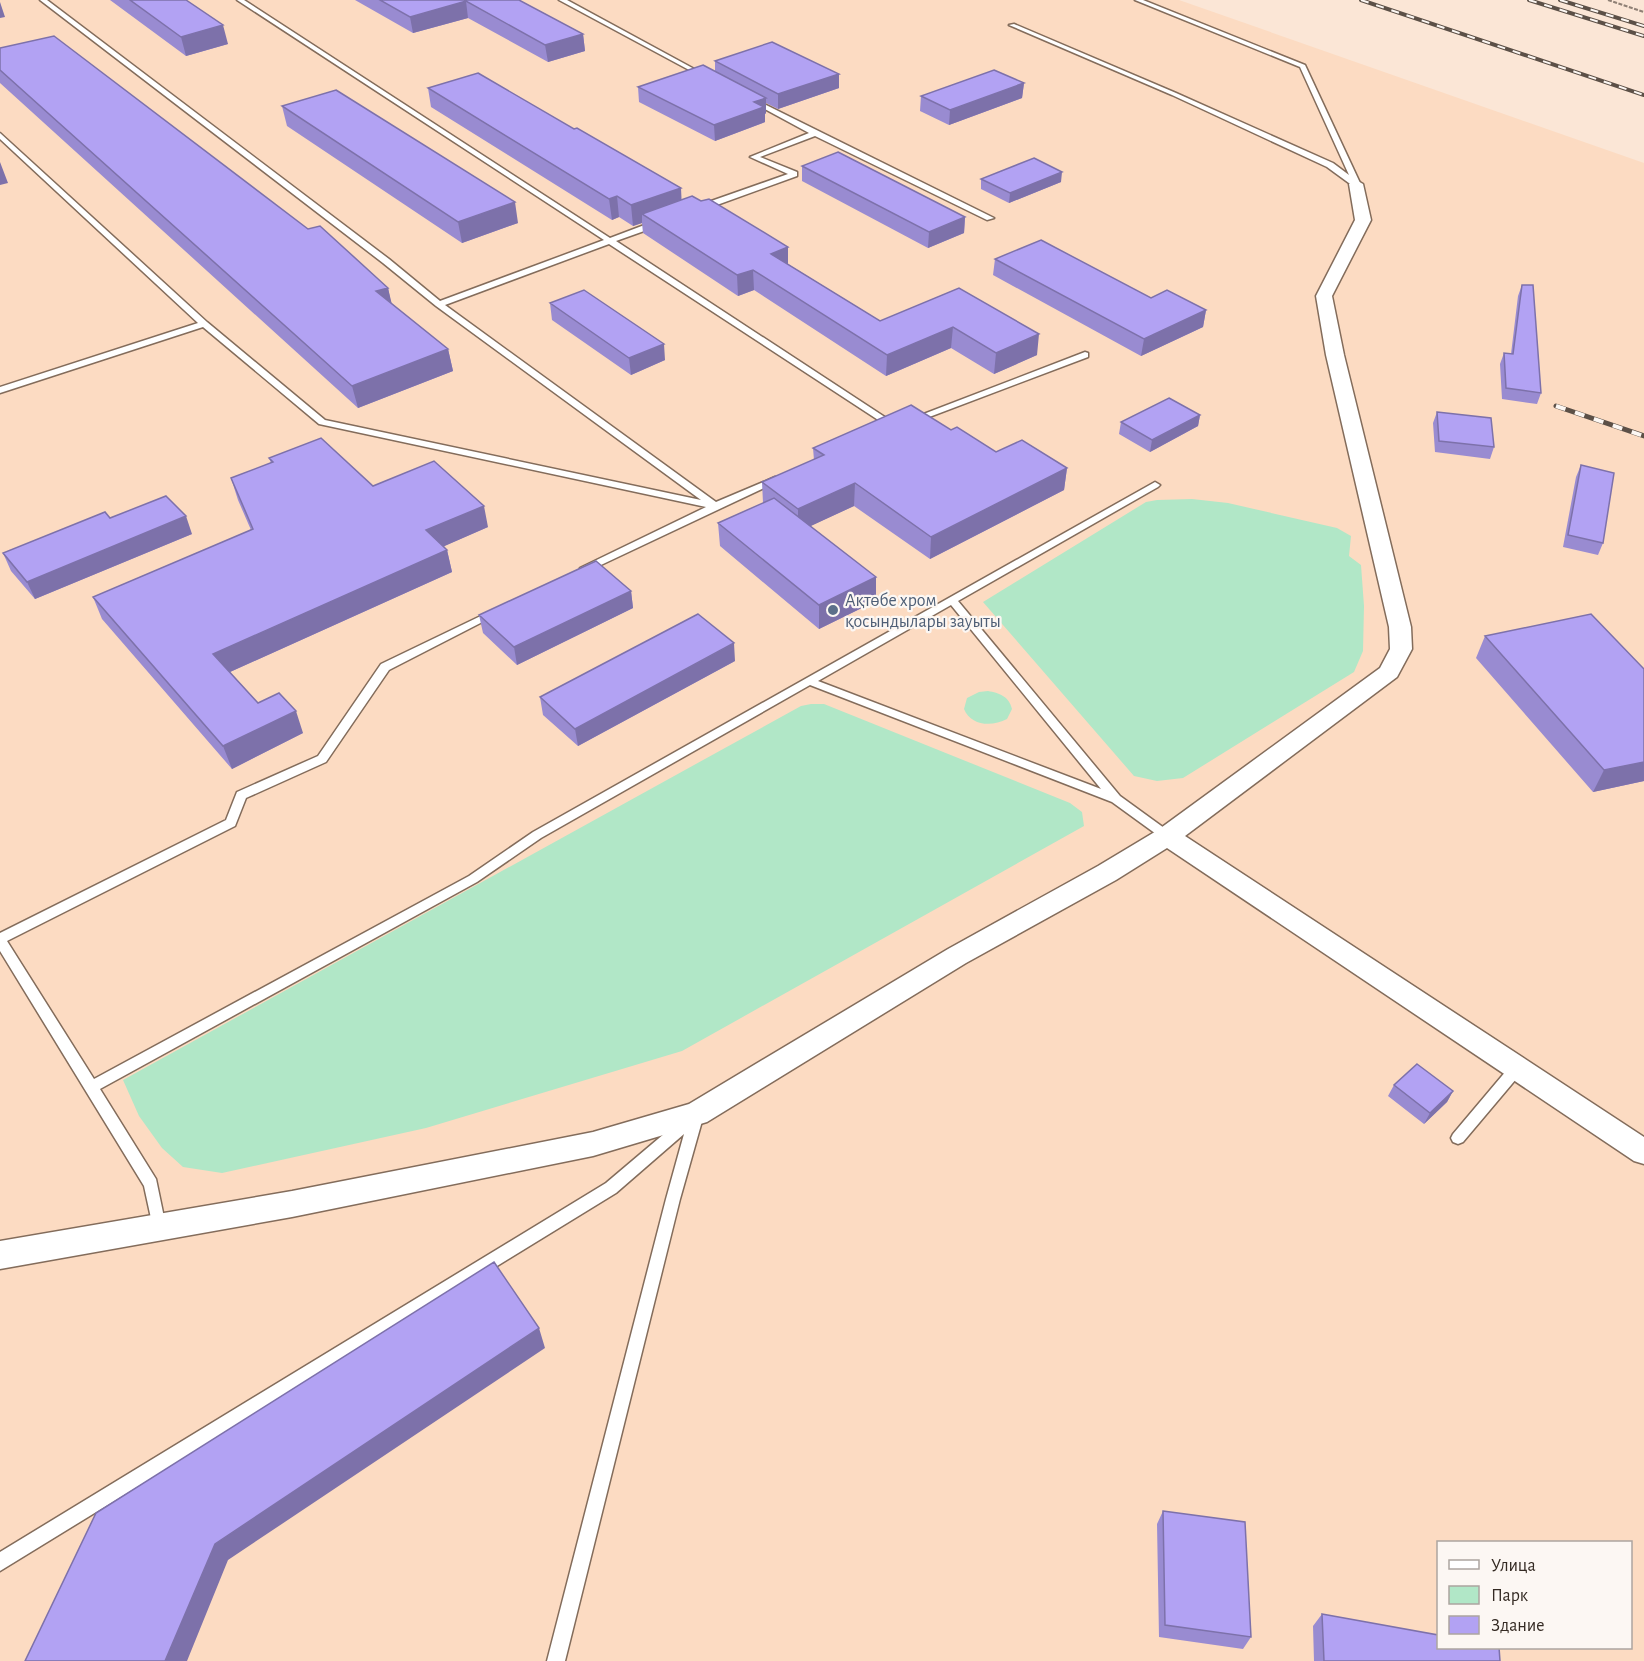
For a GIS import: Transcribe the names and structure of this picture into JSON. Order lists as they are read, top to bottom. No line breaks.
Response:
{"places":["Ақтөбе хром қосындылары зауыты"],"legend":["Улица","Парк","Здание"]}
